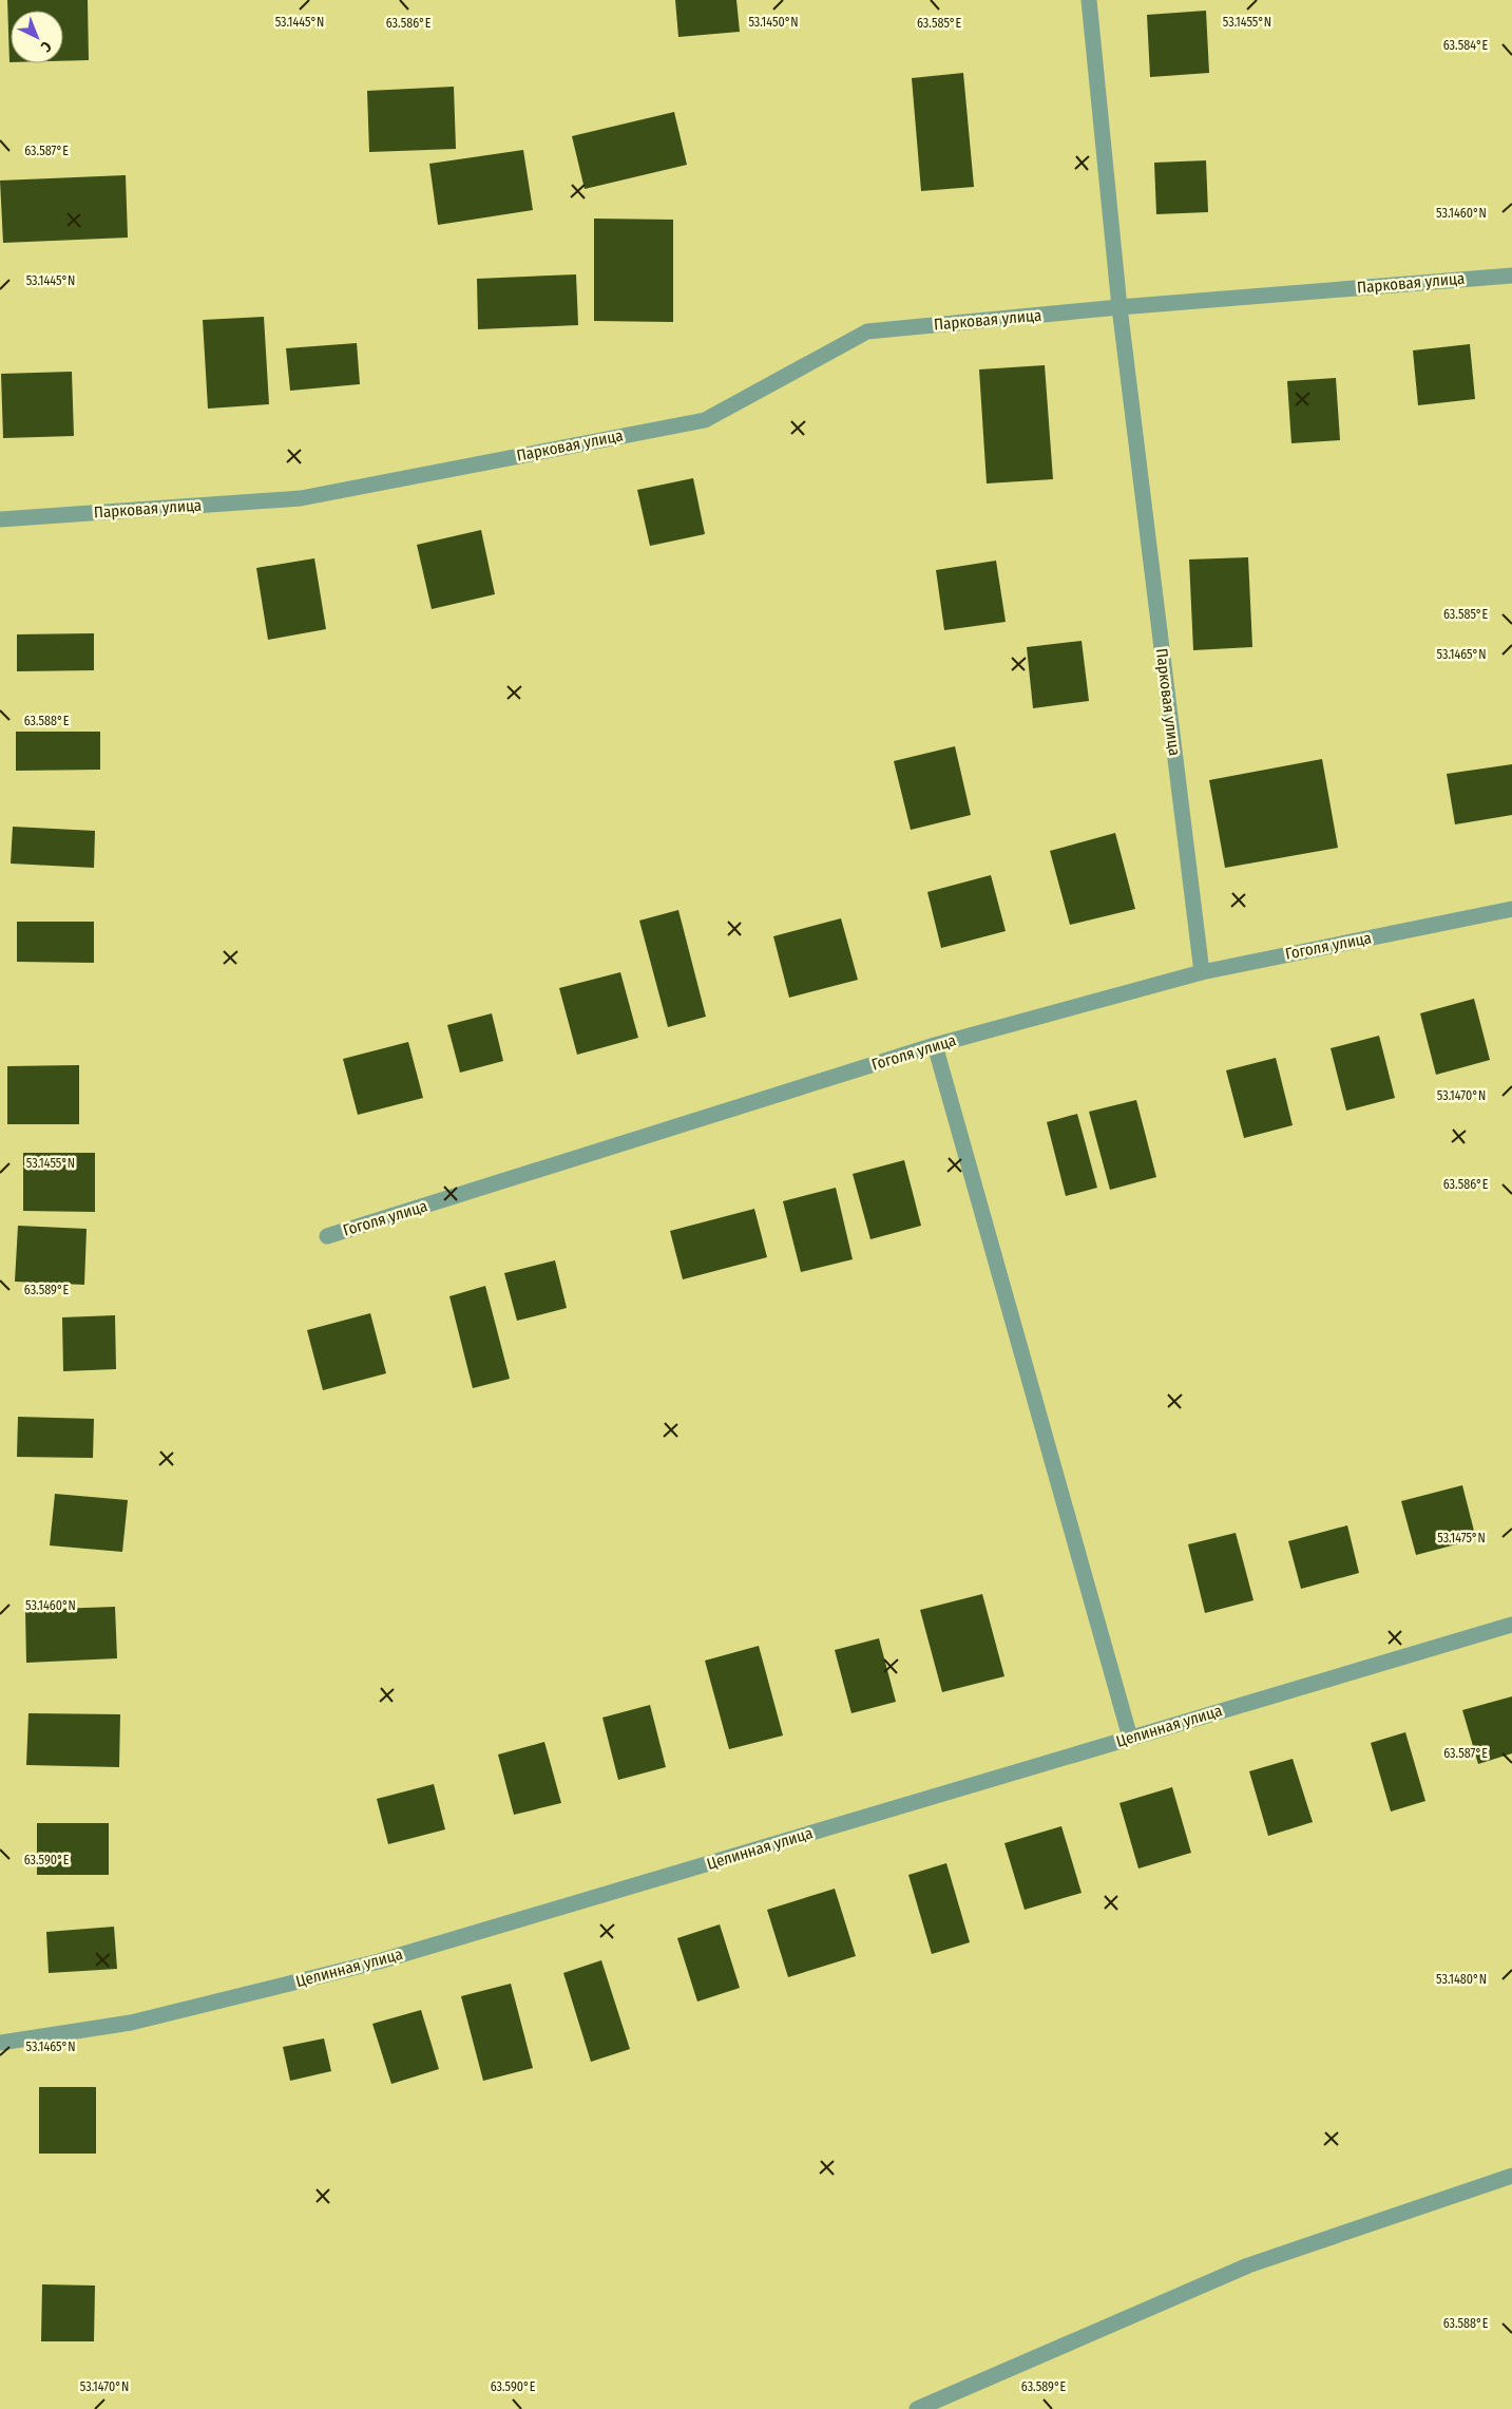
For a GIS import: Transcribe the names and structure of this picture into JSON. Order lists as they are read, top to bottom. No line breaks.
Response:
{"streets":{"street":["Парковая улица","Гоголя улица","Целинная улица"]},"crossings":[["Парковая улица","Гоголя улица"]],"north":"bottom right","coordinates":["53.1445°N","53.1450°N","53.1455°N","63.585°E","63.586°E","63.584°E","63.587°E","53.1460°N","53.1465°N","63.588°E","53.1470°N","63.589°E","53.1475°N","63.590°E","53.1480°N"]}
